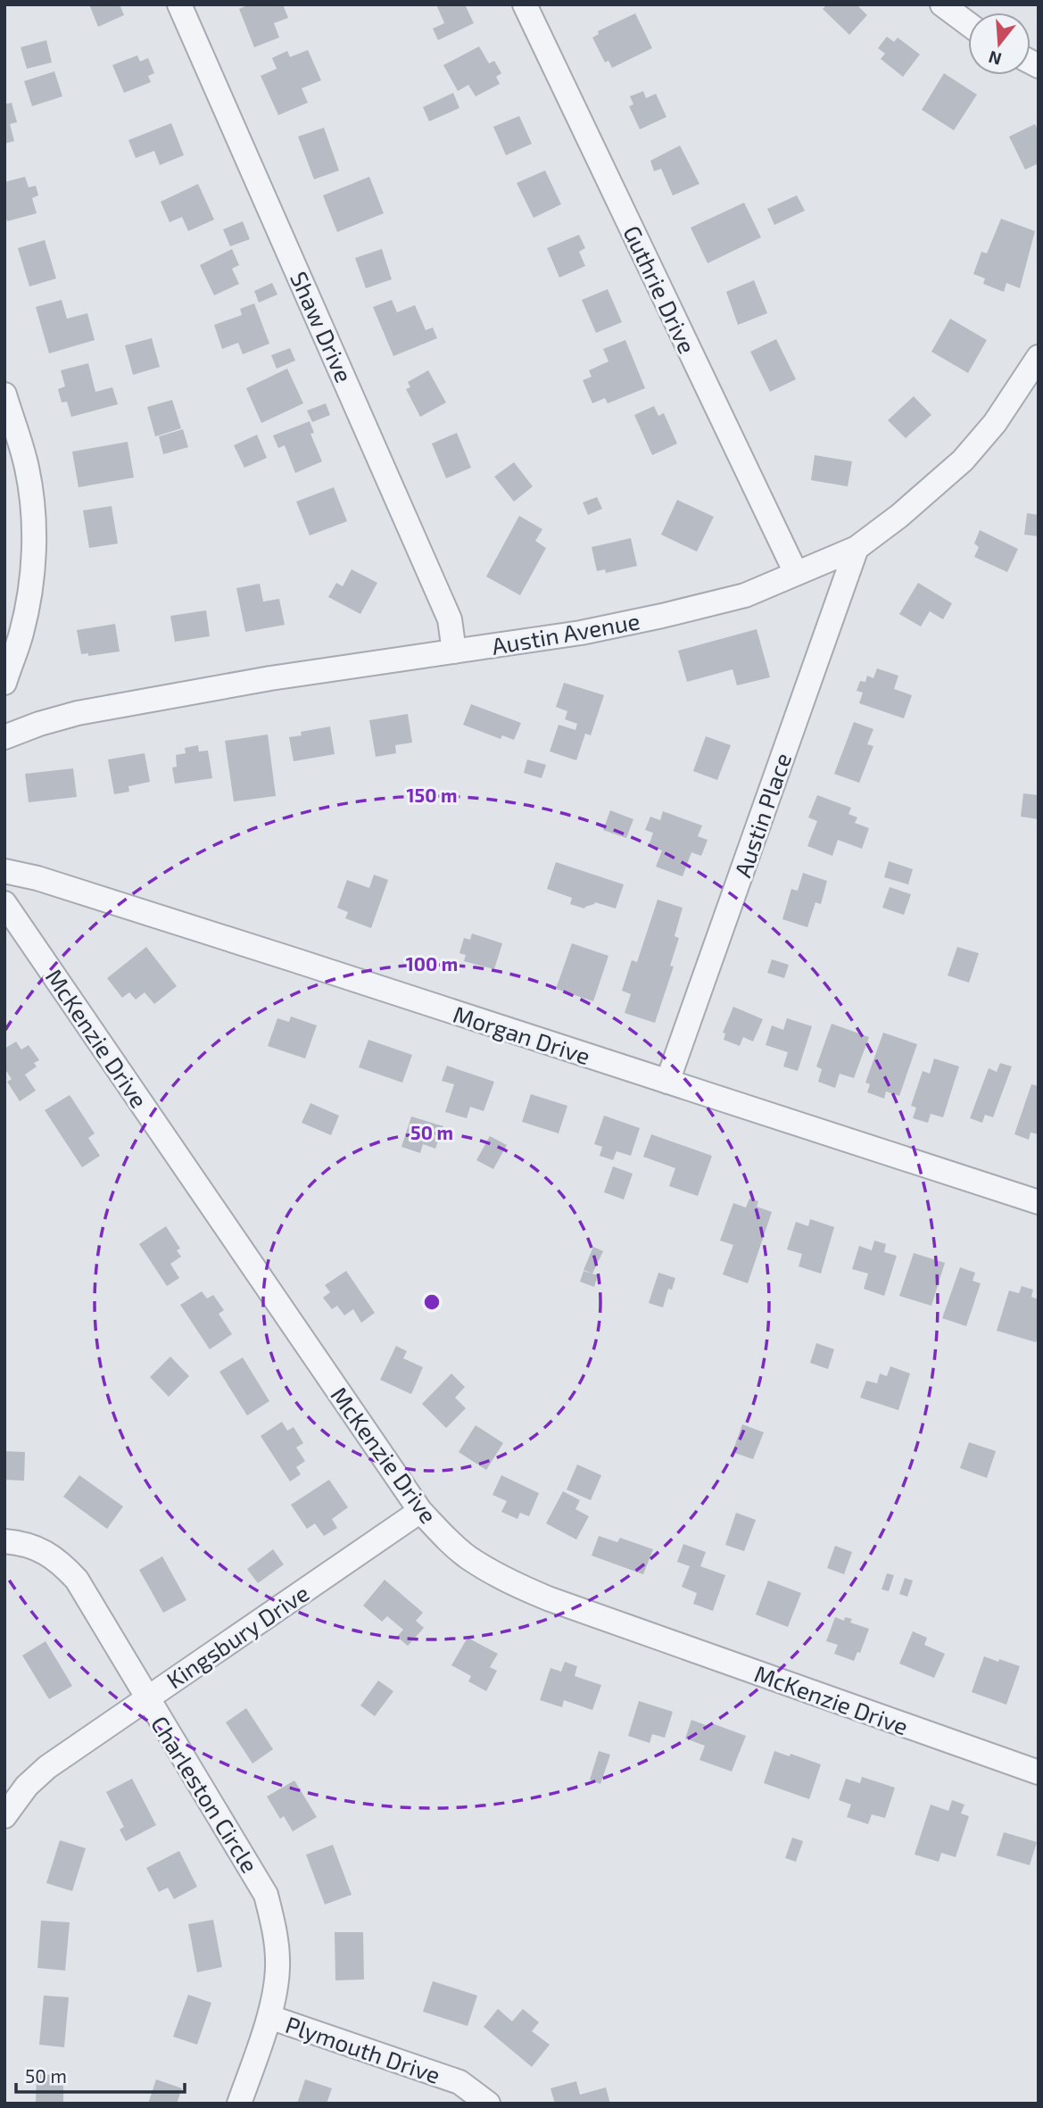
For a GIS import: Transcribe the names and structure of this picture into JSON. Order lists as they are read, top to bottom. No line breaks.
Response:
{"streets":{"street":["Guthrie Drive","Shaw Drive","Austin Avenue","Austin Place","Morgan Drive","McKenzie Drive","Kingsbury Drive","Charleston Circle","Plymouth Drive"]},"crossings":[["Guthrie Drive","Austin Avenue"],["Shaw Drive","Austin Avenue"],["Austin Avenue","Austin Place"],["Austin Place","Morgan Drive"],["McKenzie Drive","Kingsbury Drive"],["Kingsbury Drive","Charleston Circle"],["Charleston Circle","Plymouth Drive"]],"scale_bar":"50 m","north":"bottom","rings":["150 m","100 m","50 m"]}
